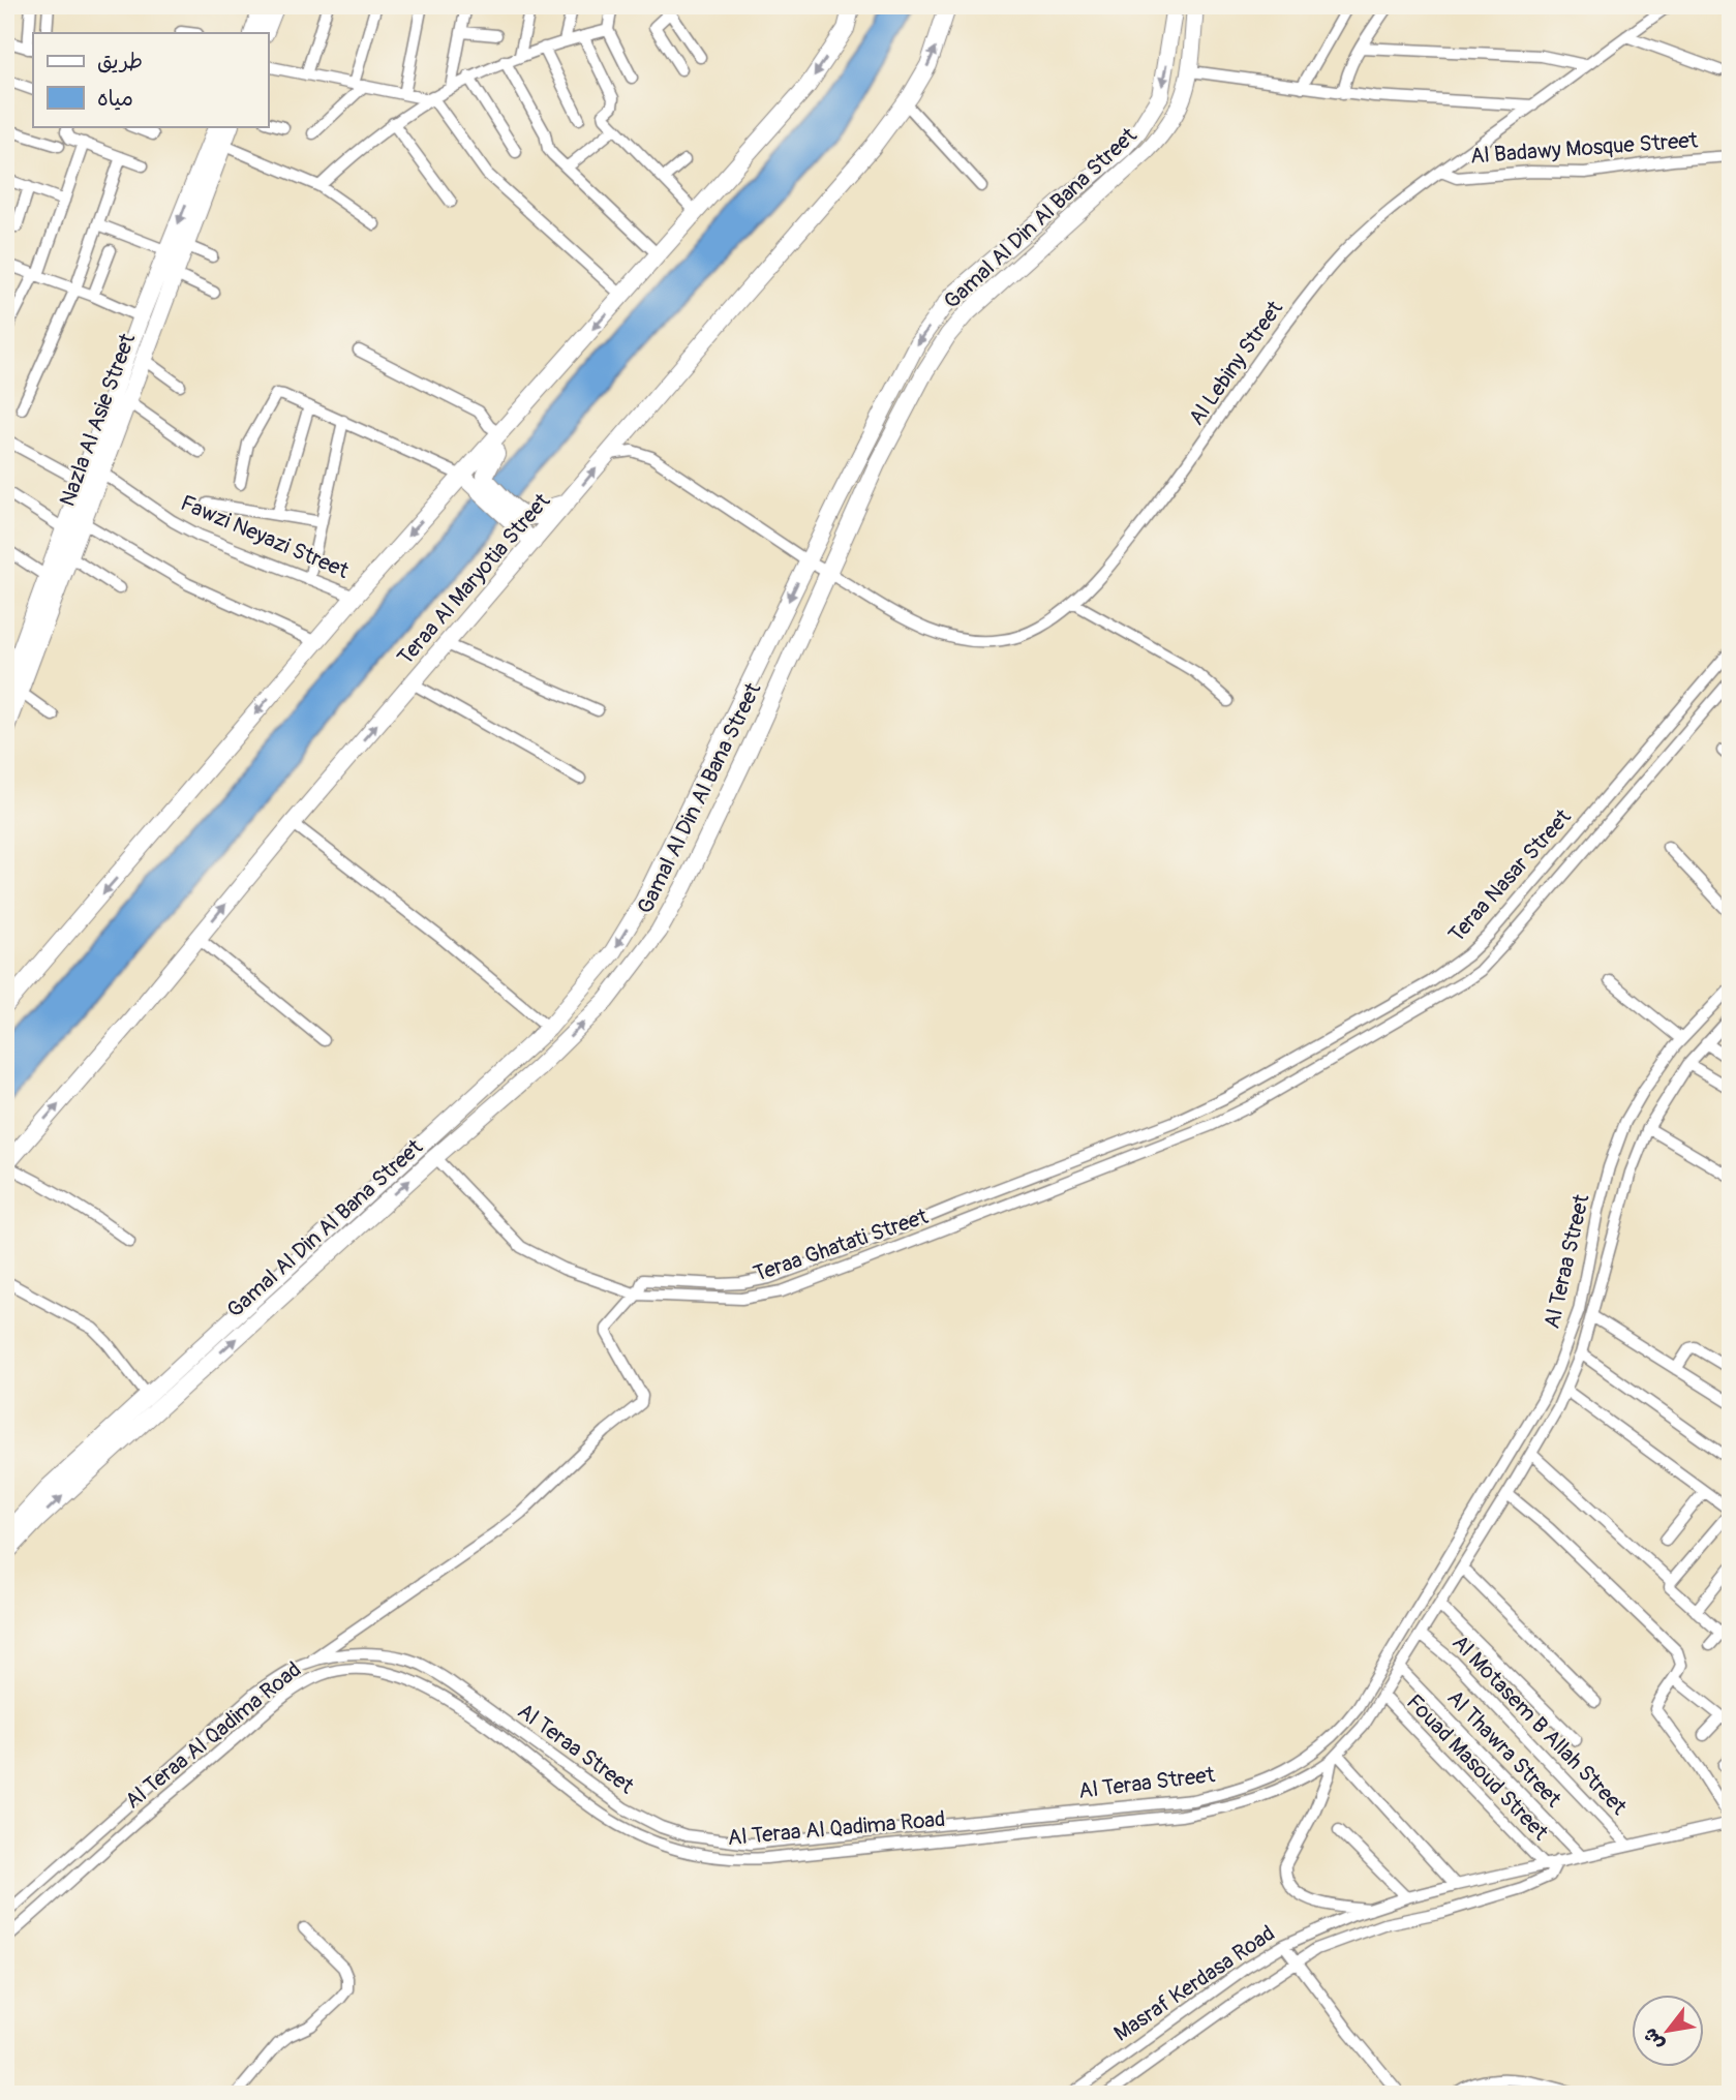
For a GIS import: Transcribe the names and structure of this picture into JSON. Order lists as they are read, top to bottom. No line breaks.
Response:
{"streets":{"main road":["Gamal Al Din Al Bana Street","Nazla Al Asie Street","Teraa Al Maryotia Street"],"street":["Al Badawy Mosque Street","Al Lebiny Street","Fawzi Neyazi Street","Teraa Nasar Street","Teraa Ghatati Street","Al Teraa Street","Al Motasem B Allah Street","Al Teraa Al Qadima Road","Al Thawra Street","Fouad Masoud Street","Masraf Kerdasa Road"]},"crossings":[["Al Badawy Mosque Street","Al Lebiny Street"],["Gamal Al Din Al Bana Street","Al Lebiny Street"],["Gamal Al Din Al Bana Street","Teraa Ghatati Street"],["Al Lebiny Street","Teraa Al Maryotia Street"],["Nazla Al Asie Street","Fawzi Neyazi Street"],["Teraa Nasar Street","Teraa Ghatati Street"],["Al Teraa Street","Al Motasem B Allah Street"],["Al Teraa Street","Al Teraa Al Qadima Road"],["Al Teraa Street","Al Thawra Street"],["Al Teraa Street","Fouad Masoud Street"],["Al Teraa Street","Masraf Kerdasa Road"],["Al Motasem B Allah Street","Masraf Kerdasa Road"],["Al Thawra Street","Masraf Kerdasa Road"],["Fouad Masoud Street","Masraf Kerdasa Road"]],"legend":["طريق","مياه"],"north":"bottom left"}
